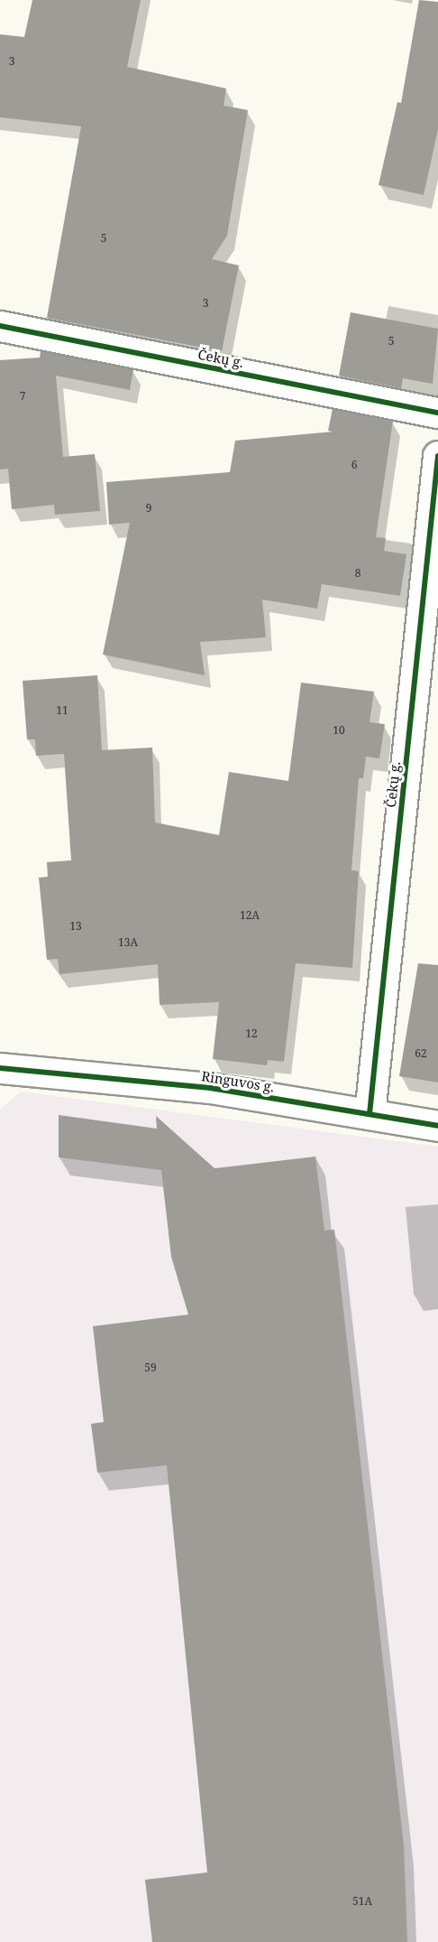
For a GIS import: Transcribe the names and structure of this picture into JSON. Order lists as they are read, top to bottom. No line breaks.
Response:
{"streets":{"street":["Čekų g.","Ringuvos g."]},"crossings":[["Čekų g.","Ringuvos g."]],"house_numbers":["3","5","3","5","7","6","9","8","11","10","12A","13","13A","12","62","59","51A"]}
